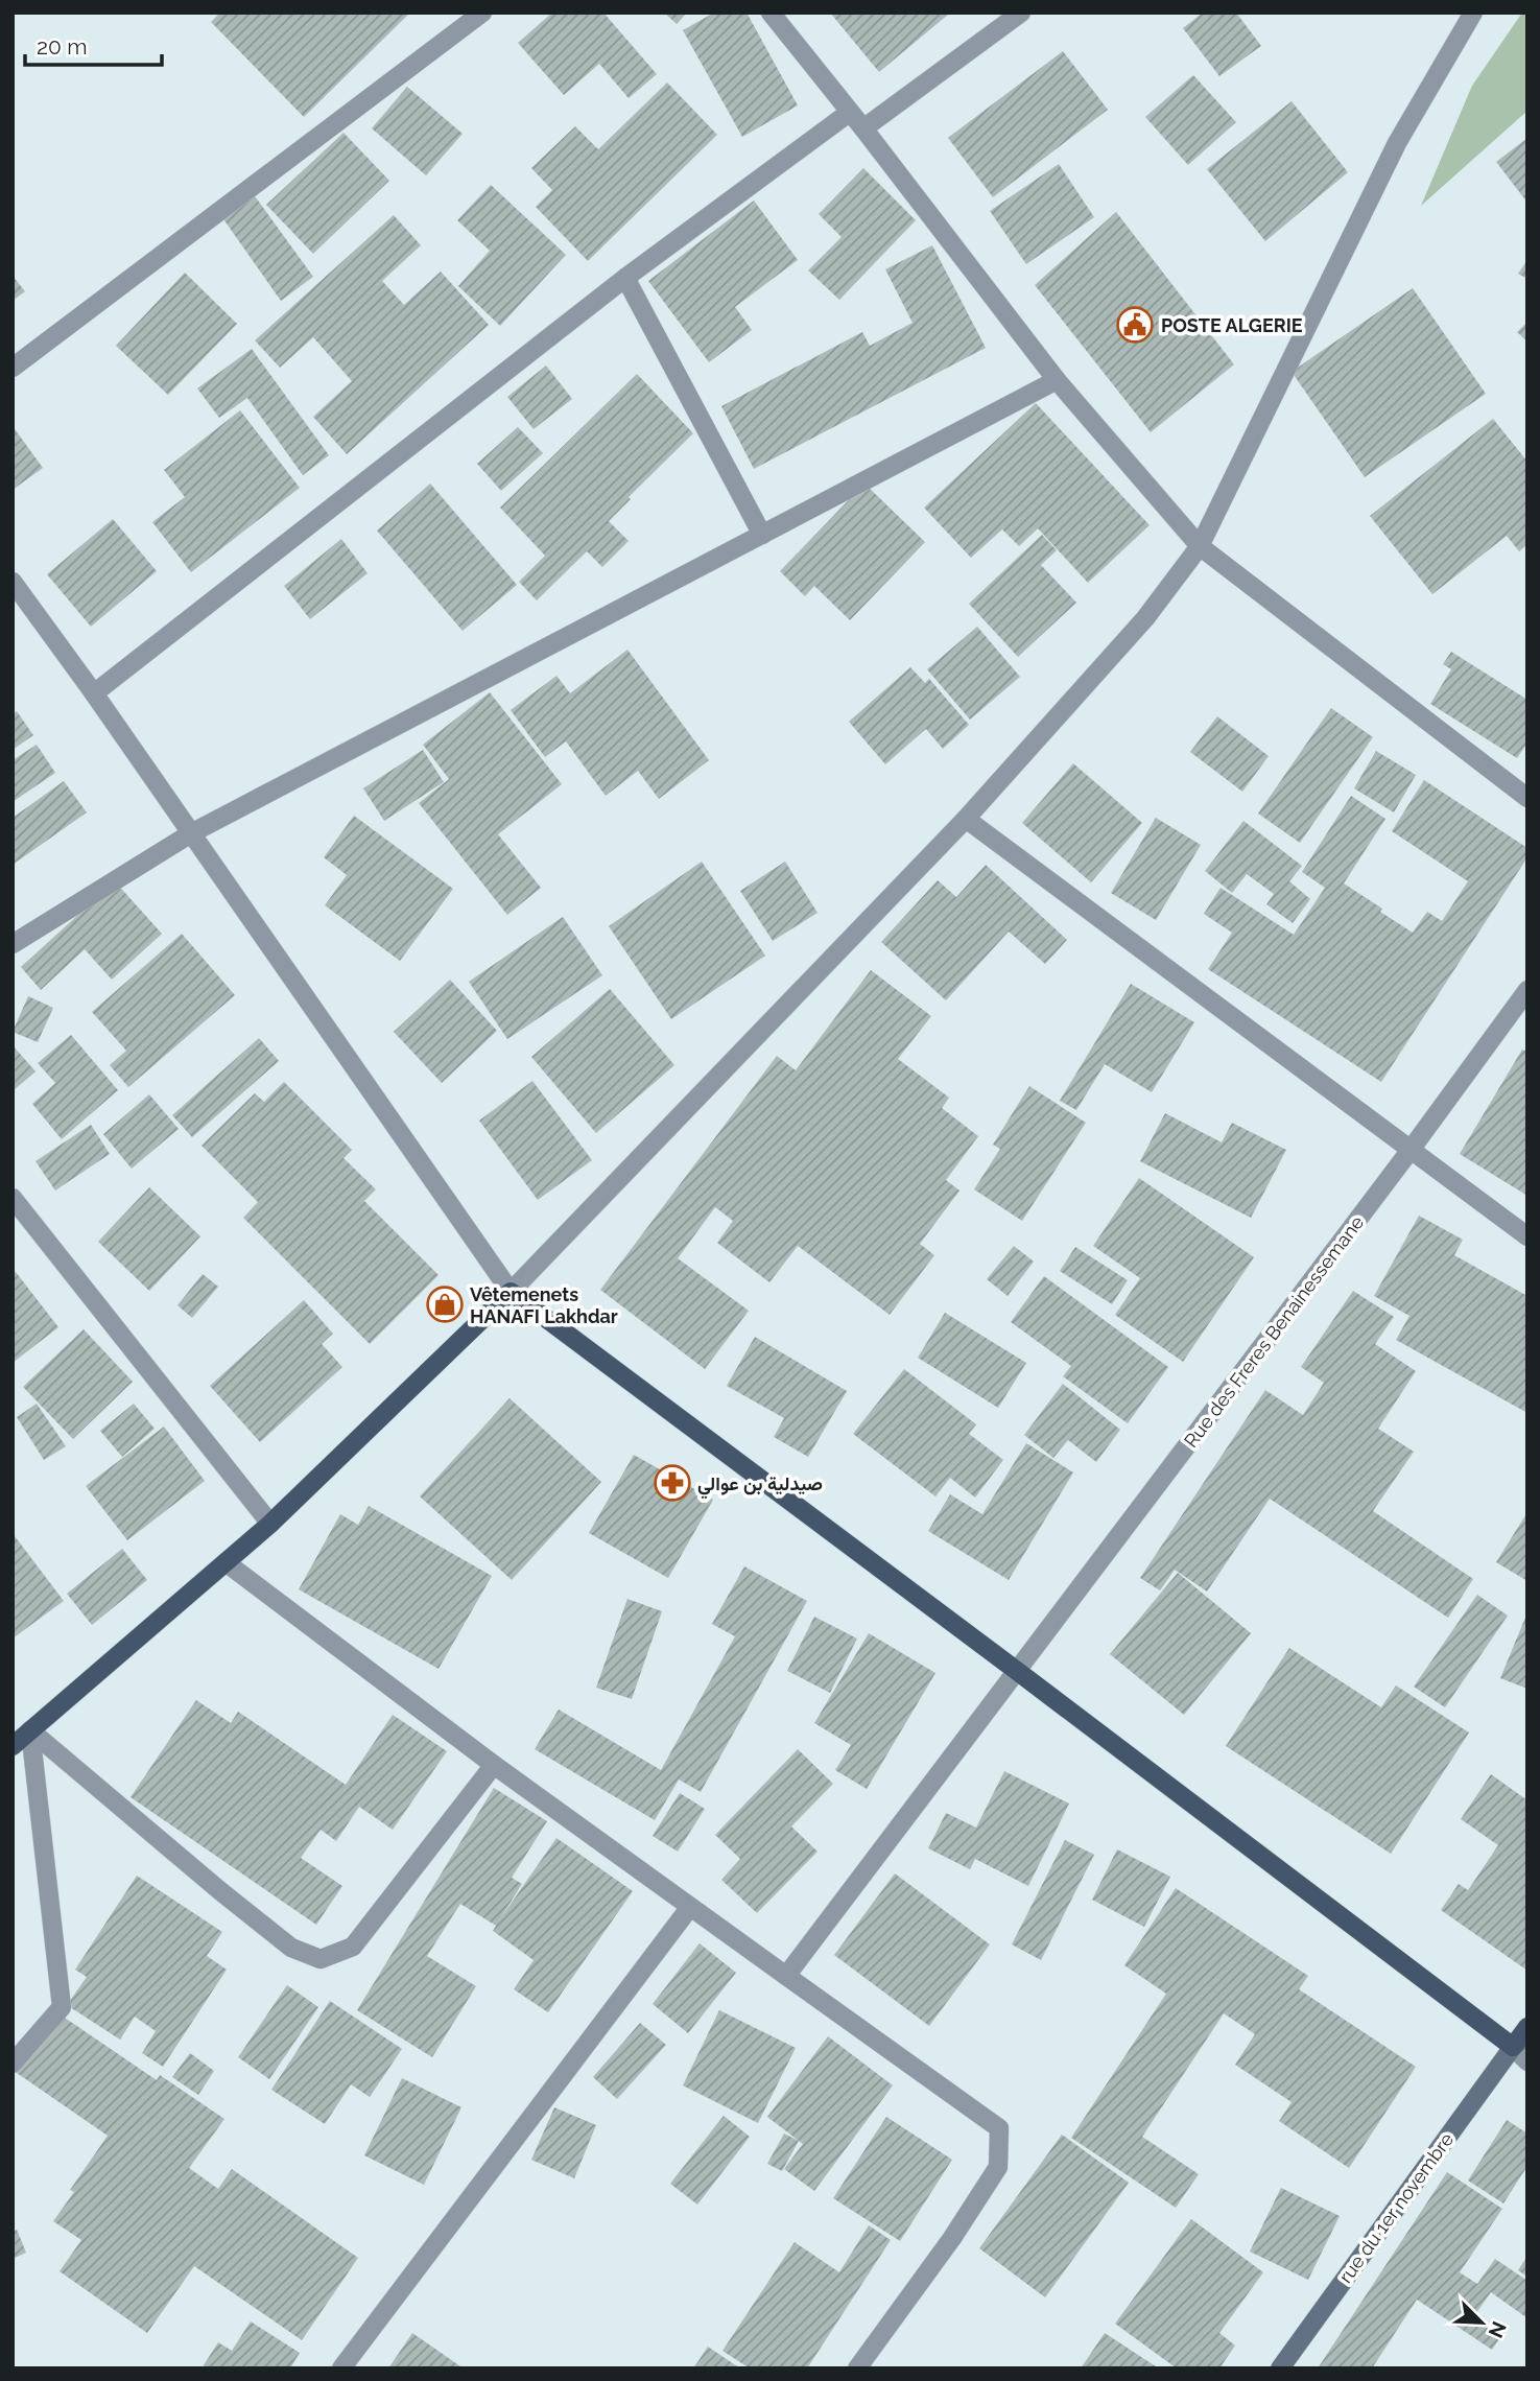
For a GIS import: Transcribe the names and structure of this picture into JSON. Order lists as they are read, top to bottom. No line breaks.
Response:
{"streets":{"main road":["rue du 1er novembre"],"street":["Rue des Freres Benainessemane"]},"places":{"public building":["POSTE ALGERIE"],"shop":["Vêtemenets HANAFI Lakhdar"],"pharmacy":["صيدلية بن عوالي"]},"scale_bar":"20 m","north":"bottom right"}
